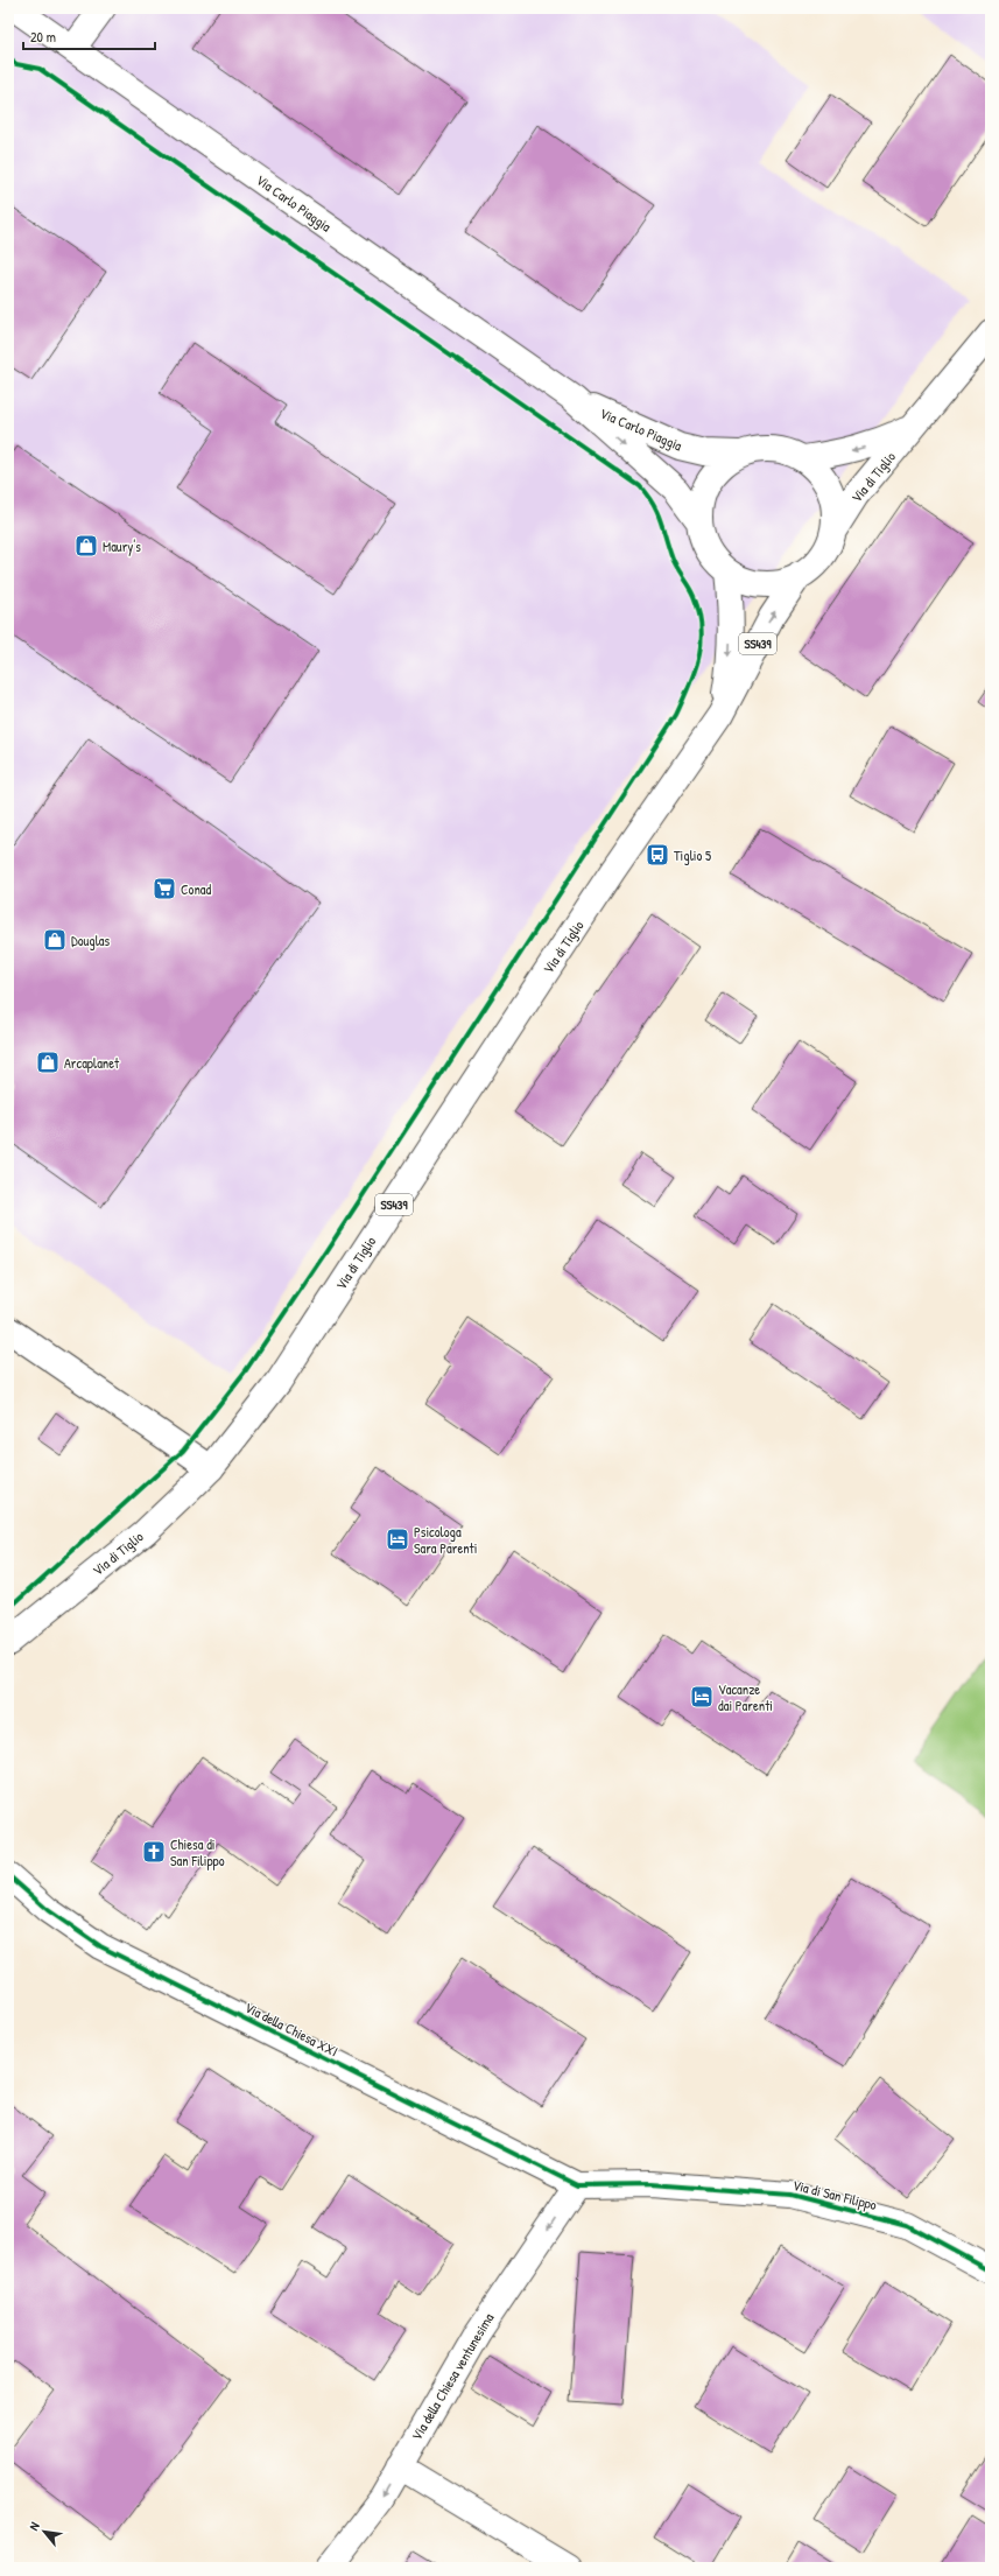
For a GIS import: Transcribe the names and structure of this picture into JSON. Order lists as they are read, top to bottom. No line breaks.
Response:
{"streets":{"main road":["Via Carlo Piaggia","Via di Tiglio","SS439","Via della Chiesa XXI","Via di San Filippo","Via della Chiesa ventunesima"]},"crossings":[["Via Carlo Piaggia","Via di Tiglio"],["Via della Chiesa XXI","Via di San Filippo"],["Via della Chiesa XXI","Via della Chiesa ventunesima"],["Via di San Filippo","Via della Chiesa ventunesima"]],"one_way":["Via della Chiesa ventunesima"],"places":{"shop":["Maury's","Douglas","Arcaplanet"],"bus stop":["Tiglio 5"],"supermarket":["Conad"],"hotel":["Psicologa Sara Parenti","Vacanze dai Parenti"],"church":["Chiesa di San Filippo"]},"scale_bar":"20 m","north":"top left"}
